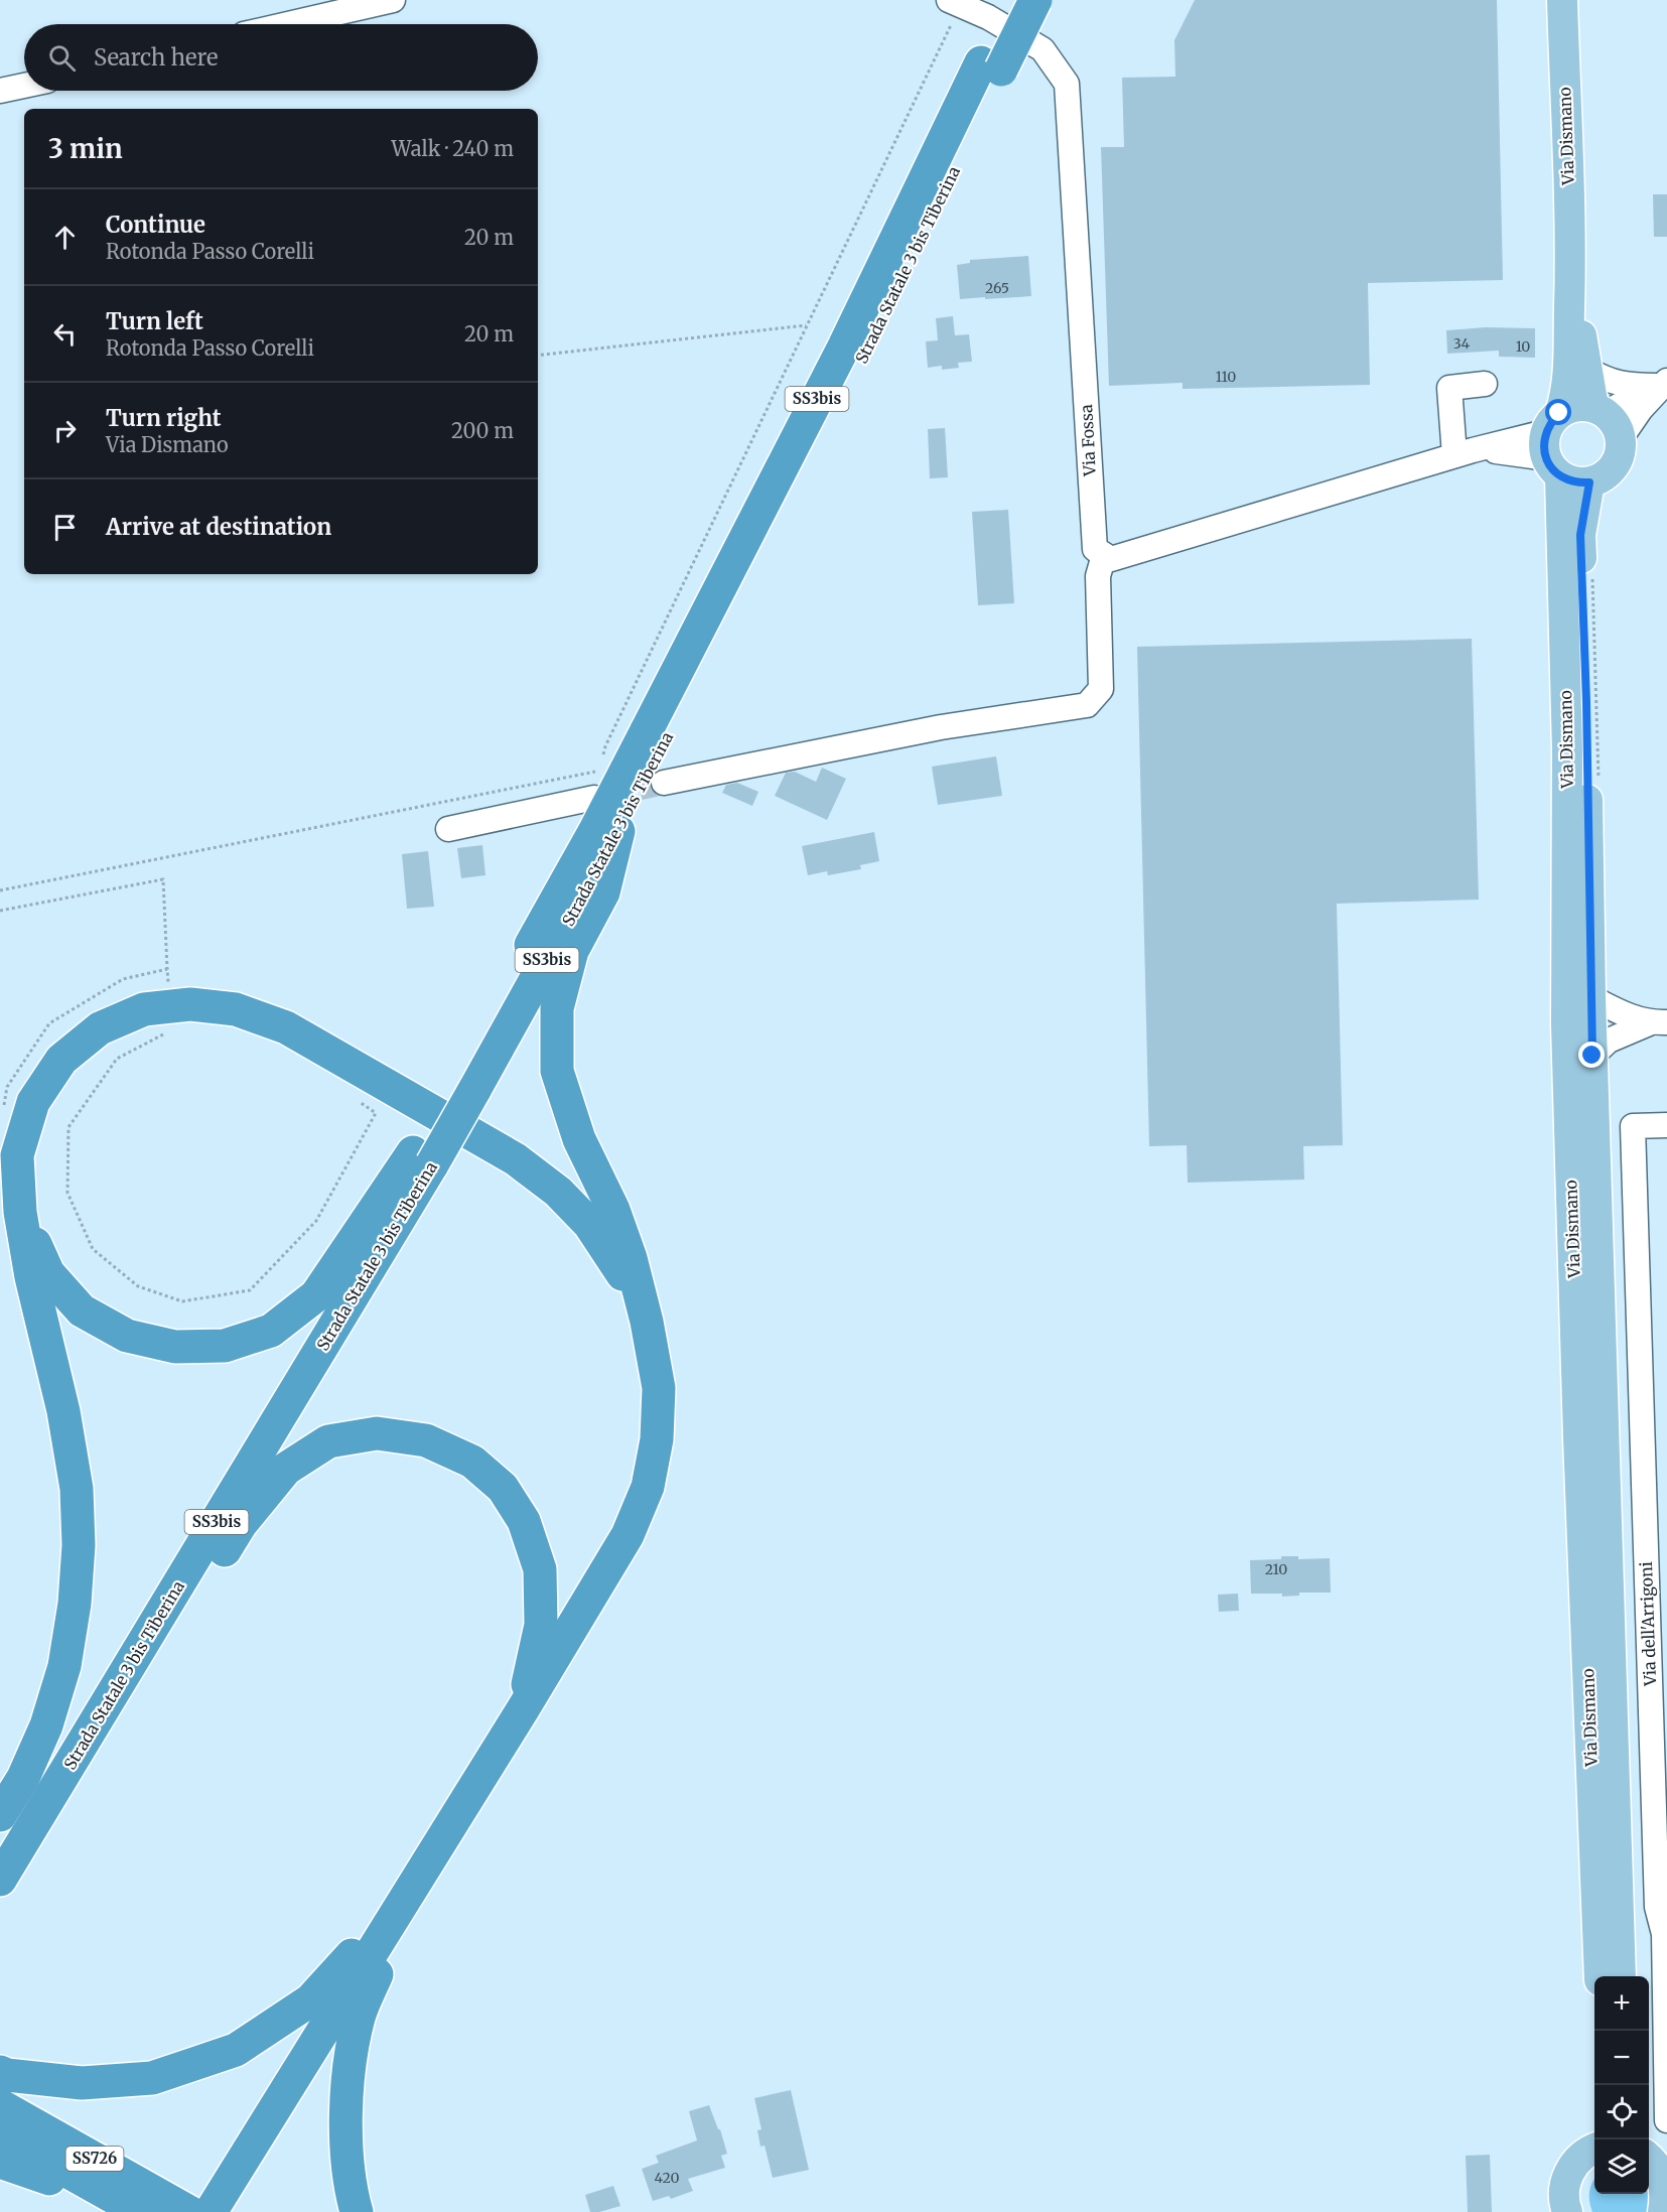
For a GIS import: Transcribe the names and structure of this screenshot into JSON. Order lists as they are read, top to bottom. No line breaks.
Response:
{"streets":{"highway":["Strada Statale 3 bis Tiberina","SS3bis","SS726"],"main road":["Via Dismano"],"street":["Via Fossa","Via dell'Arrigoni"]},"house_numbers":["265","34","10","110","210","420"],"page":{"search":"Search here","heading":["3 min","Walk · 240 m"],"list":[["Continue","Rotonda Passo Corelli","20 m"],["Turn left","Rotonda Passo Corelli","20 m"],["Turn right","Via Dismano","200 m"],"Arrive at destination"],"map_buttons":["+","−"]}}
